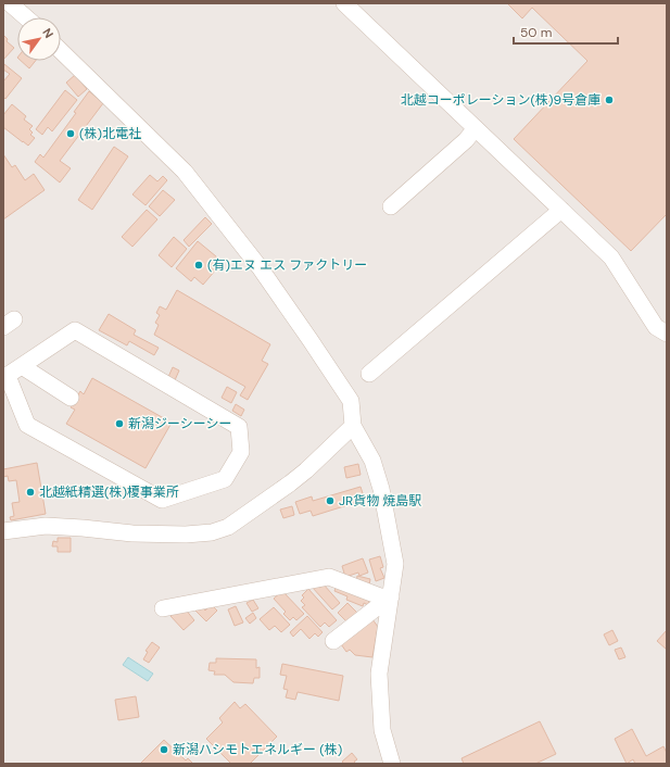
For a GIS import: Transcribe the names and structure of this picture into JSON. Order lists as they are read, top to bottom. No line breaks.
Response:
{"places":["北越コーポレーション(株)9号倉庫","(株)北電社","(有)エヌ エス ファクトリー","新潟ジーシーシー","北越紙精選(株)榎事業所","JR貨物 焼島駅","新潟ハシモトエネルギー (株)"],"scale_bar":"50 m","north":"top right"}
